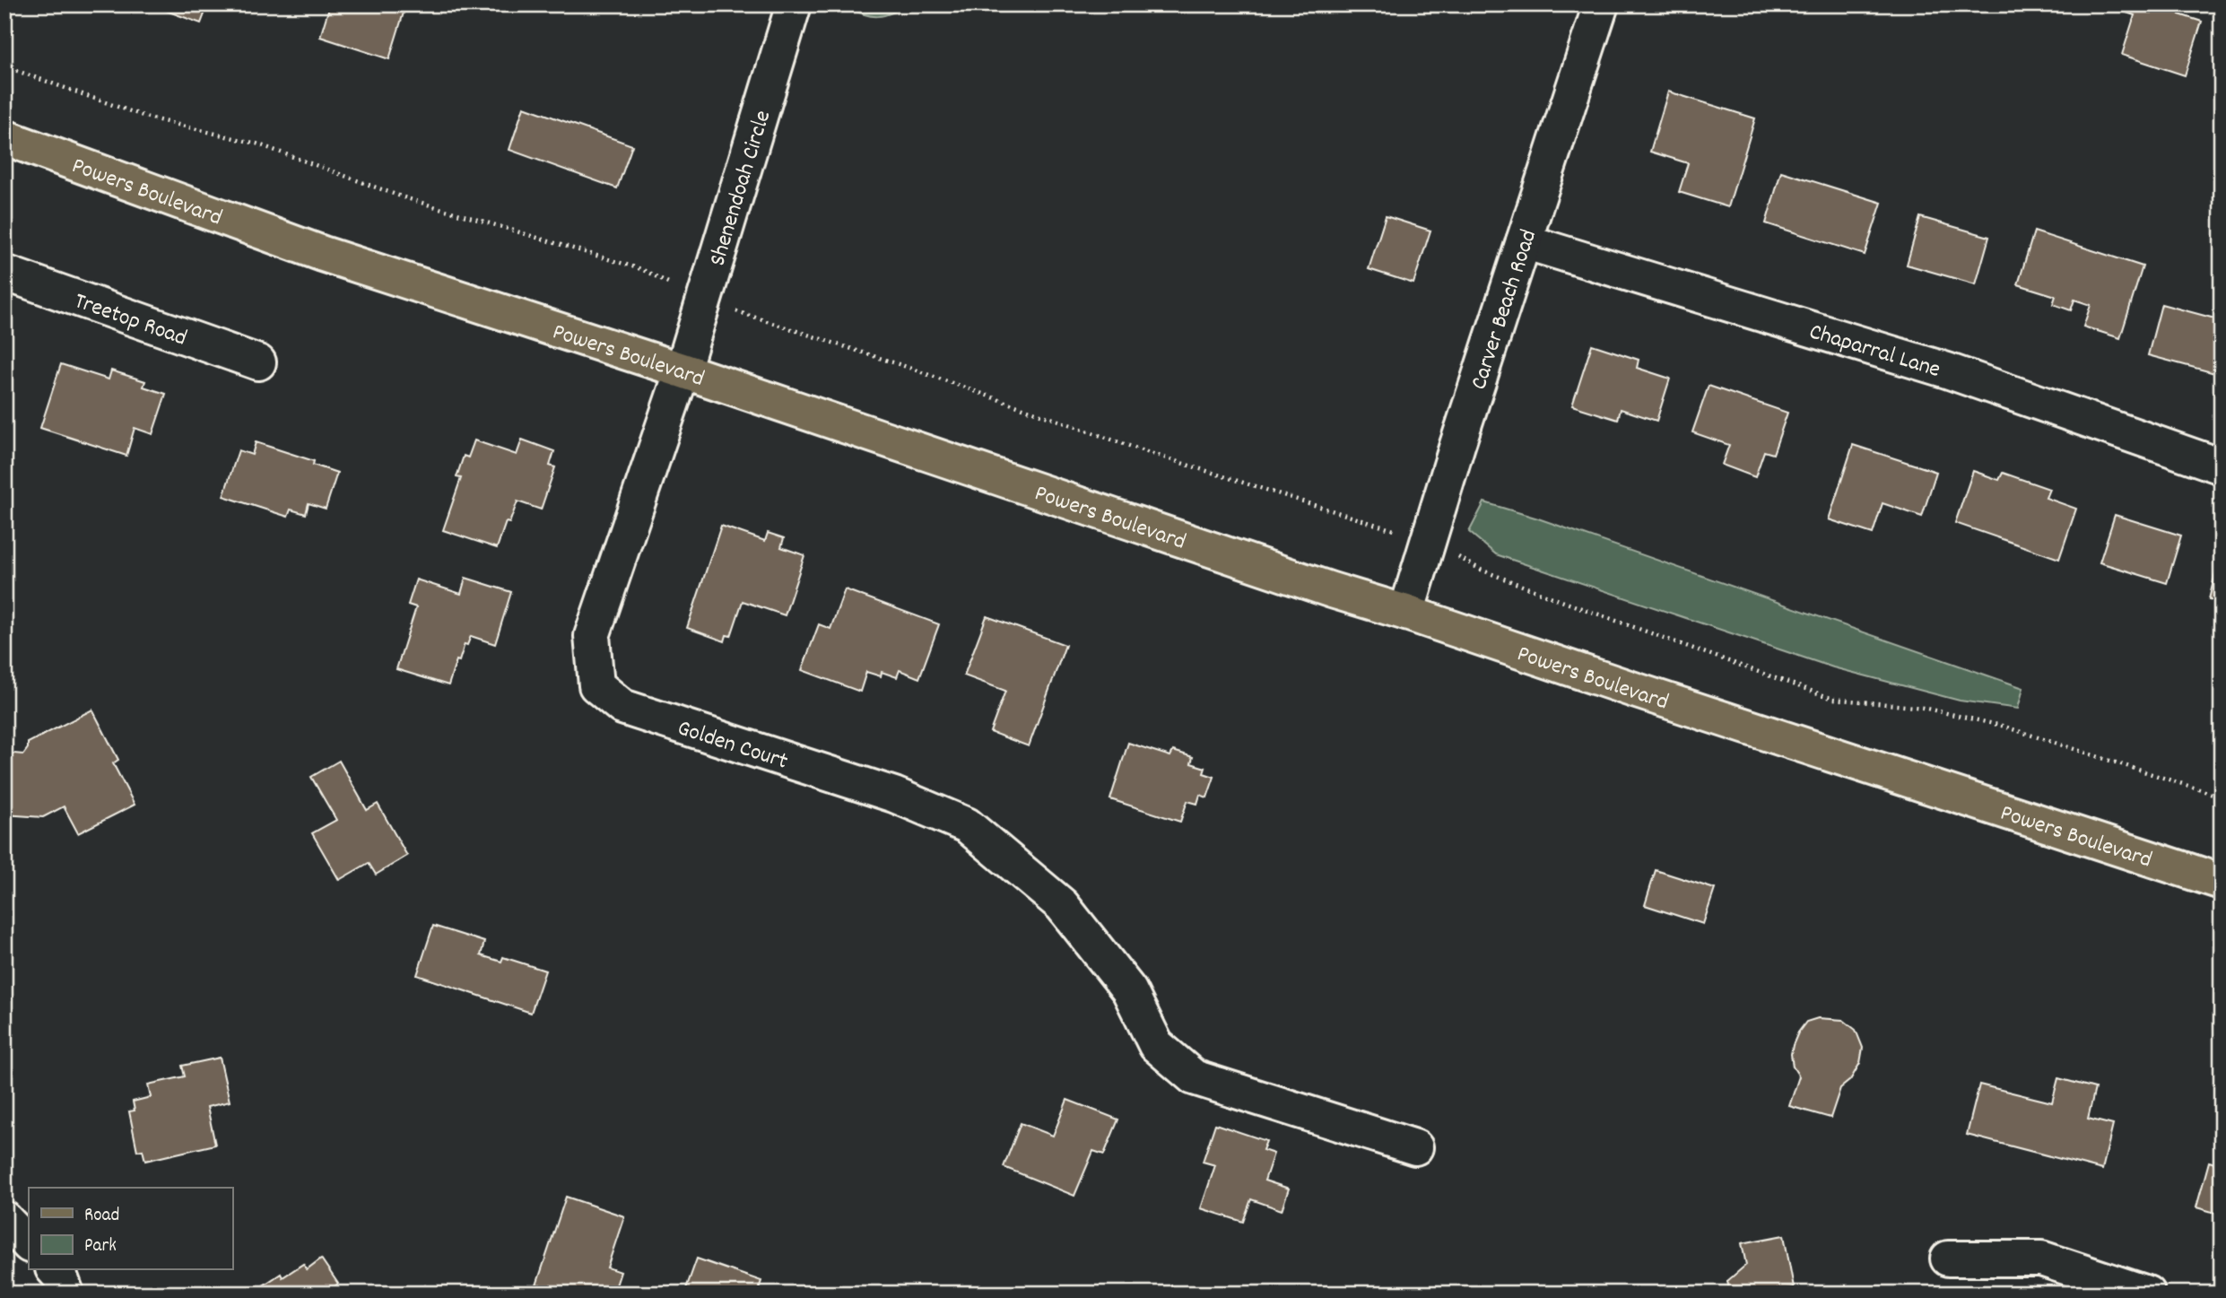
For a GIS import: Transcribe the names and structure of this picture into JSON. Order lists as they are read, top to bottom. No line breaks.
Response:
{"streets":{"main road":["Powers Boulevard"],"street":["Shenendoah Circle","Carver Beach Road","Treetop Road","Chaparral Lane","Golden Court"]},"crossings":[["Shenendoah Circle","Powers Boulevard"],["Shenendoah Circle","Golden Court"],["Powers Boulevard","Carver Beach Road"],["Powers Boulevard","Golden Court"],["Carver Beach Road","Chaparral Lane"]],"legend":["Road","Park"]}
